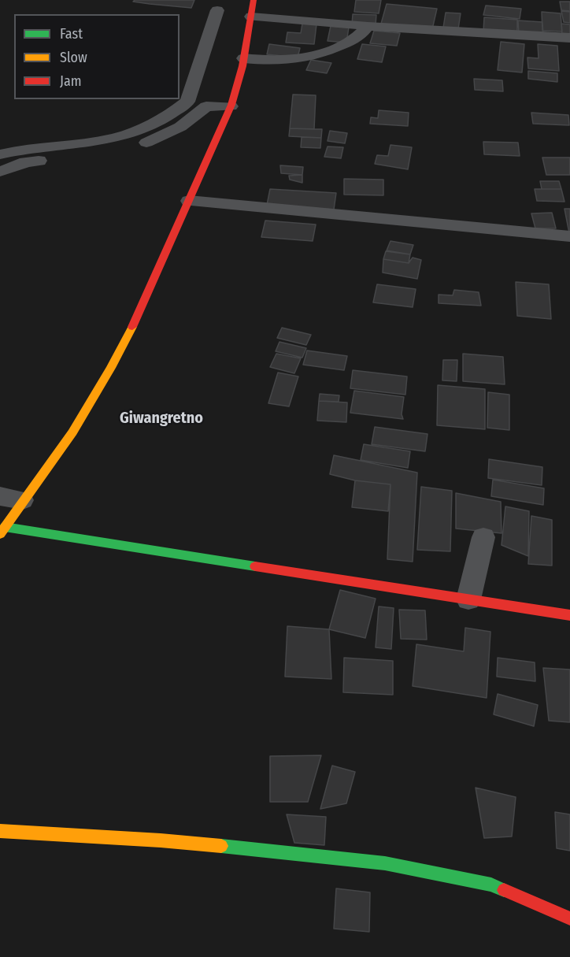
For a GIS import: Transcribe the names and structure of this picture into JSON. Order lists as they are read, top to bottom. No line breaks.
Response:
{"districts":["Giwangretno"],"legend":["Fast","Slow","Jam"]}
